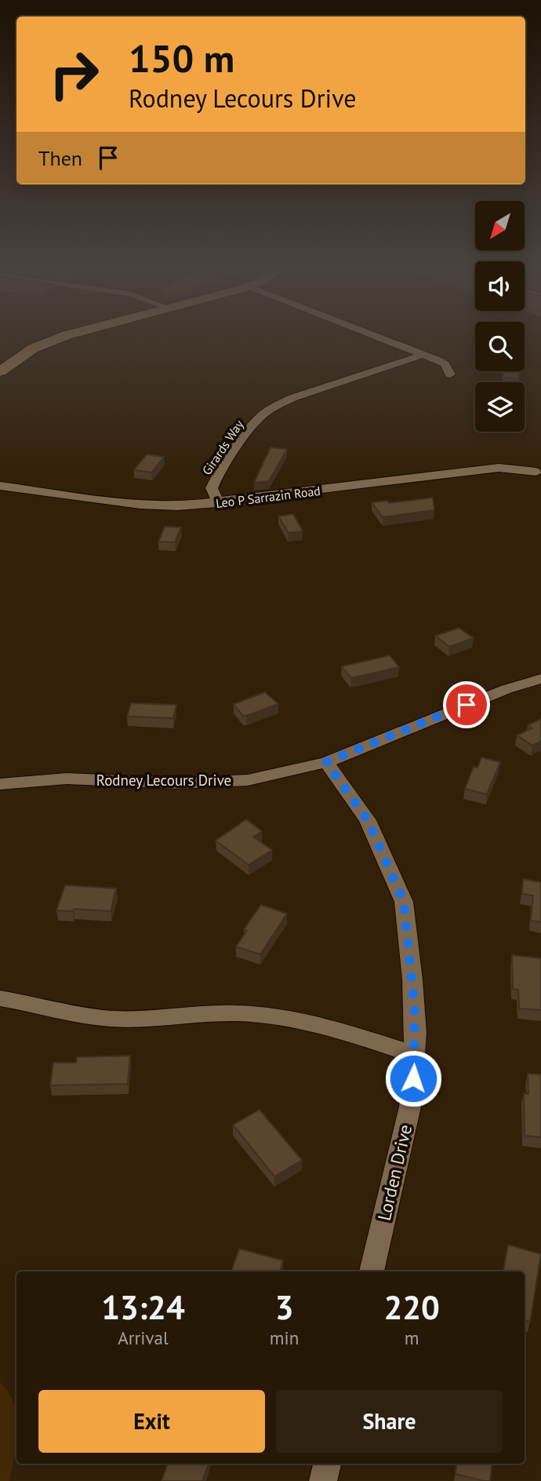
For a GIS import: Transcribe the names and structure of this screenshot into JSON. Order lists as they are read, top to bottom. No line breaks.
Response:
{"streets":{"street":["Girards Way","Leo P Sarrazin Road","Rodney Lecours Drive","Lorden Drive"]},"crossings":[["Girards Way","Leo P Sarrazin Road"],["Rodney Lecours Drive","Lorden Drive"]],"north":"bottom left","page":{"turn":["150 m","Rodney Lecours Drive"],"then":"Then","eta":["13:24","Arrival","3","min","220","m"],"buttons":["Exit","Share"]}}
